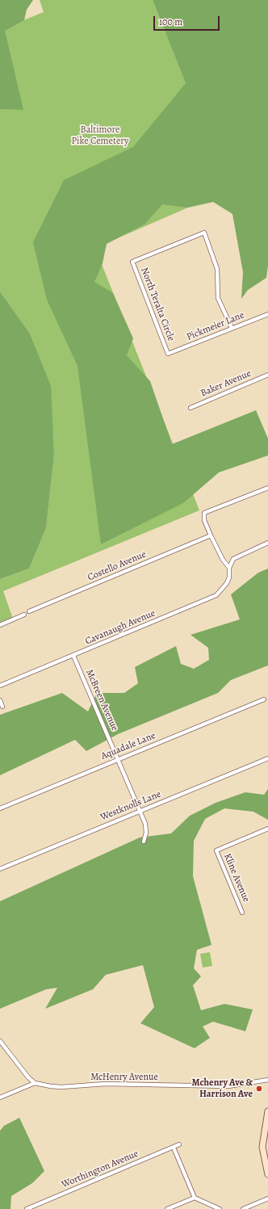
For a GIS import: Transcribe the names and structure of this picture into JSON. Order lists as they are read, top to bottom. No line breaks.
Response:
{"streets":{"street":["North Teralta Circle","Pickmeier Lane","Baker Avenue","Costello Avenue","Cavanaugh Avenue","McBreen Avenue","Aquadale Lane","Westknolls Lane","Kline Avenue","McHenry Avenue","Worthington Avenue"]},"crossings":[["North Teralta Circle","Pickmeier Lane"],["Cavanaugh Avenue","McBreen Avenue"],["McBreen Avenue","Aquadale Lane"],["McBreen Avenue","Westknolls Lane"]],"parks":["Baltimore Pike Cemetery"],"places":["Mchenry Ave & Harrison Ave"],"scale_bar":"100 m"}
